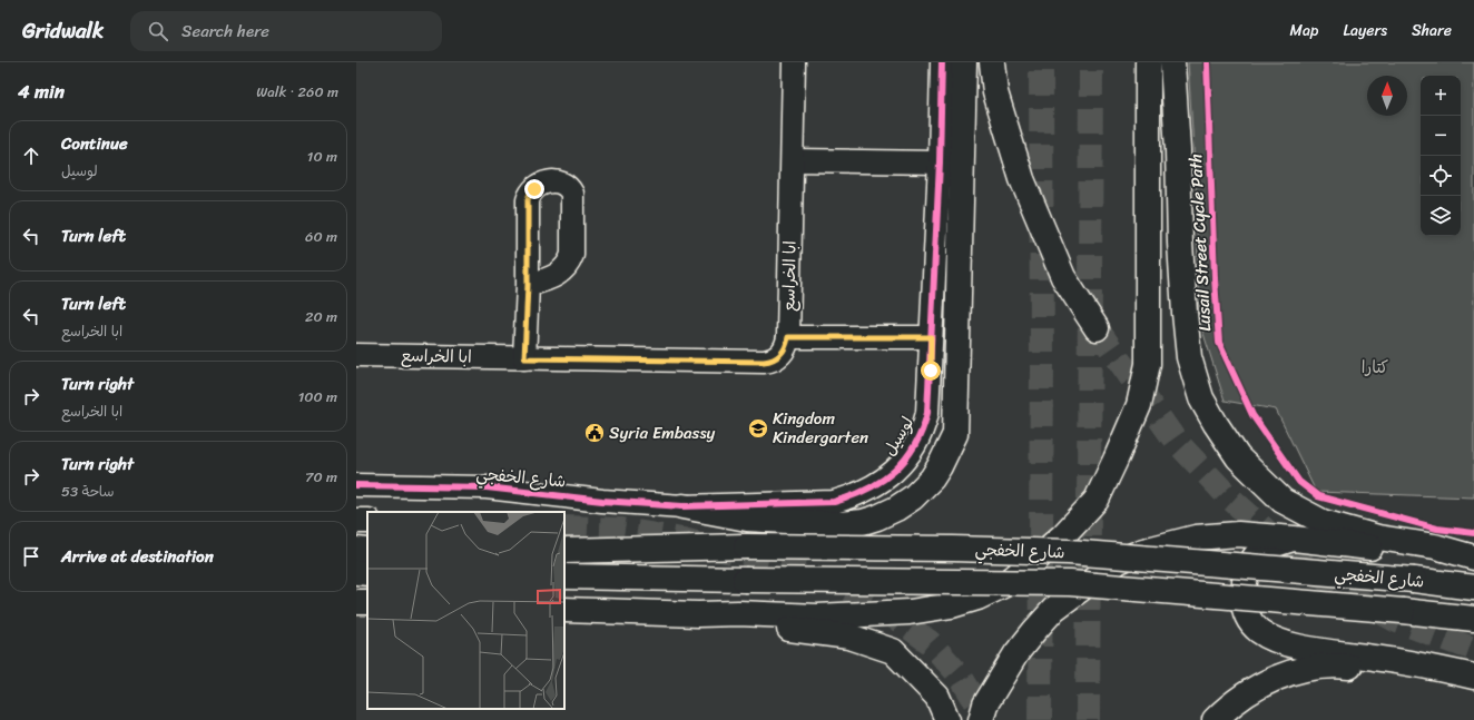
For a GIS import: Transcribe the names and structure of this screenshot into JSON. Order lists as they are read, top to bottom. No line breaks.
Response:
{"streets":{"highway":["شارع الخفجي"],"street":["ابا الخراسع","لوسيل"],"cycle path":["Lusail Street Cycle Path"]},"crossings":[["لوسيل","شارع الخفجي"]],"parks":["كتارا"],"places":{"school or university":["Kingdom Kindergarten"],"public building":["Syria Embassy"]},"north":"top","page":{"header":"Gridwalk","search":"Search here","nav":["Map","Layers","Share"],"heading":["4 min","Walk · 260 m"],"map_buttons":["+","−"],"list":[["Continue","لوسيل","10 m"],["Turn left","60 m"],["Turn left","ابا الخراسع","20 m"],["Turn right","ابا الخراسع","100 m"],["Turn right","ساحة 53","70 m"],"Arrive at destination"]}}
